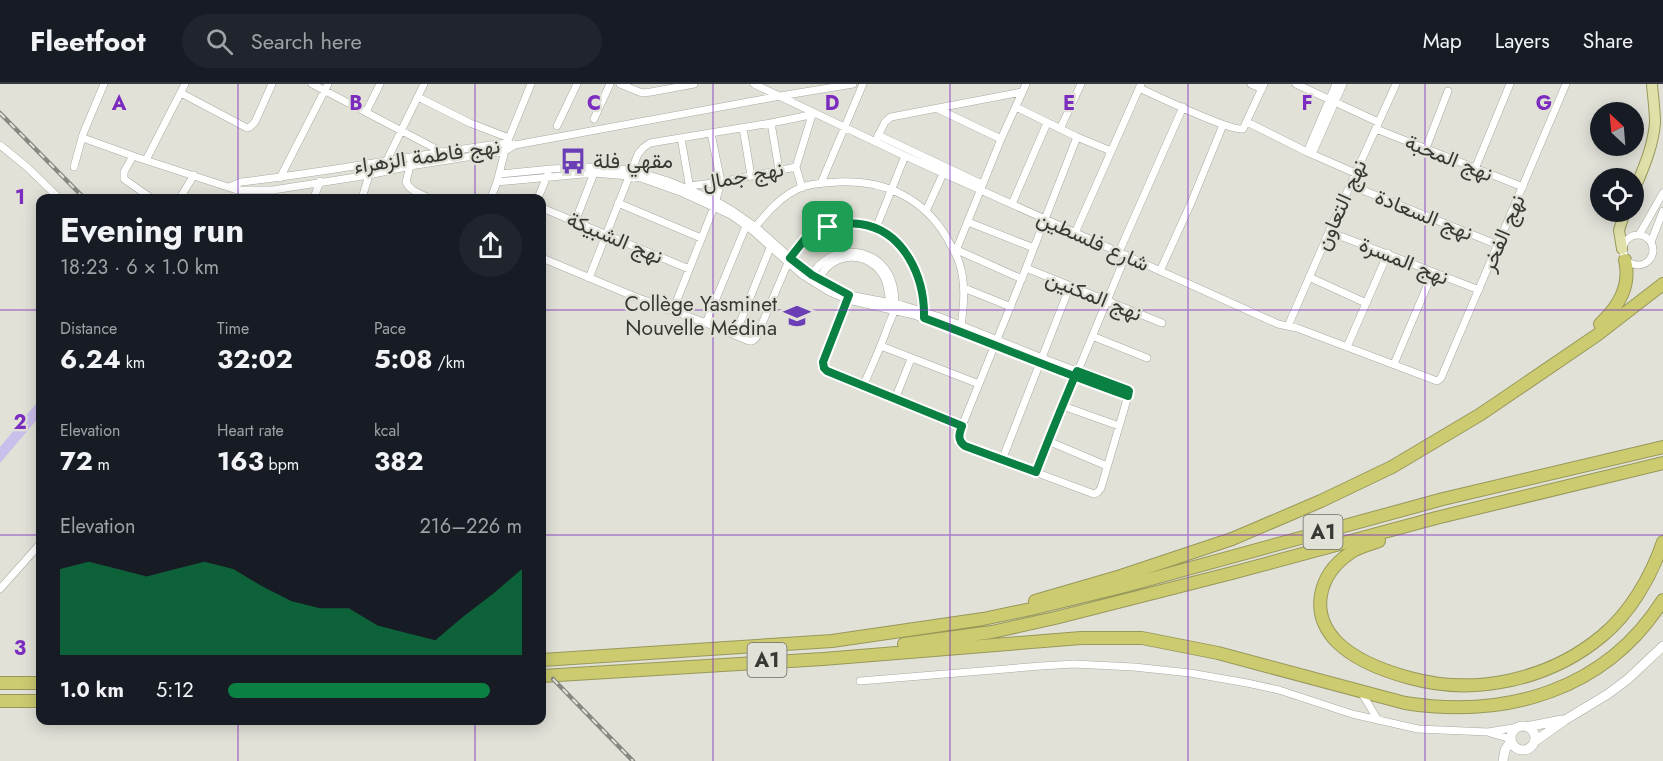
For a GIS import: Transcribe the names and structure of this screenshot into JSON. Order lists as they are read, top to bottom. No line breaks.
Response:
{"streets":{"highway":["A1"],"street":["نهج فاطمة الزهراء","نهج المحبة","نهج جمال","نهج التعاون","نهج السعادة","نهج الفخر","نهج الشبيكة","شارع فلسطين","نهج المسرة","نهج المكنين"]},"crossings":[["نهج فاطمة الزهراء","شارع فلسطين"],["نهج المحبة","نهج التعاون"],["نهج المحبة","نهج الفخر"],["نهج التعاون","نهج السعادة"],["نهج التعاون","شارع فلسطين"],["نهج التعاون","نهج المسرة"],["نهج السعادة","نهج الفخر"],["نهج الفخر","شارع فلسطين"],["نهج الفخر","نهج المسرة"]],"places":{"bus stop":["مقهي فلة"],"school or university":["Collège Yasminet Nouvelle Médina"]},"north":"top left","page":{"header":"Fleetfoot","search":"Search here","nav":["Map","Layers","Share"],"heading":["Evening run","18:23 · 6 × 1.0 km"],"stats":[["Distance","6.24 km"],["Time","32:02"],["Pace","5:08 /km"],["Elevation","72 m"],["Heart rate","163 bpm"],["kcal","382"]],"chart":["Elevation","216–226 m"],"list":[{"name":"1.0 km","note":"5:12"}]},"grid":{"columns":["A","B","C","D","E","F","G"],"rows":["1","2","3"]}}
